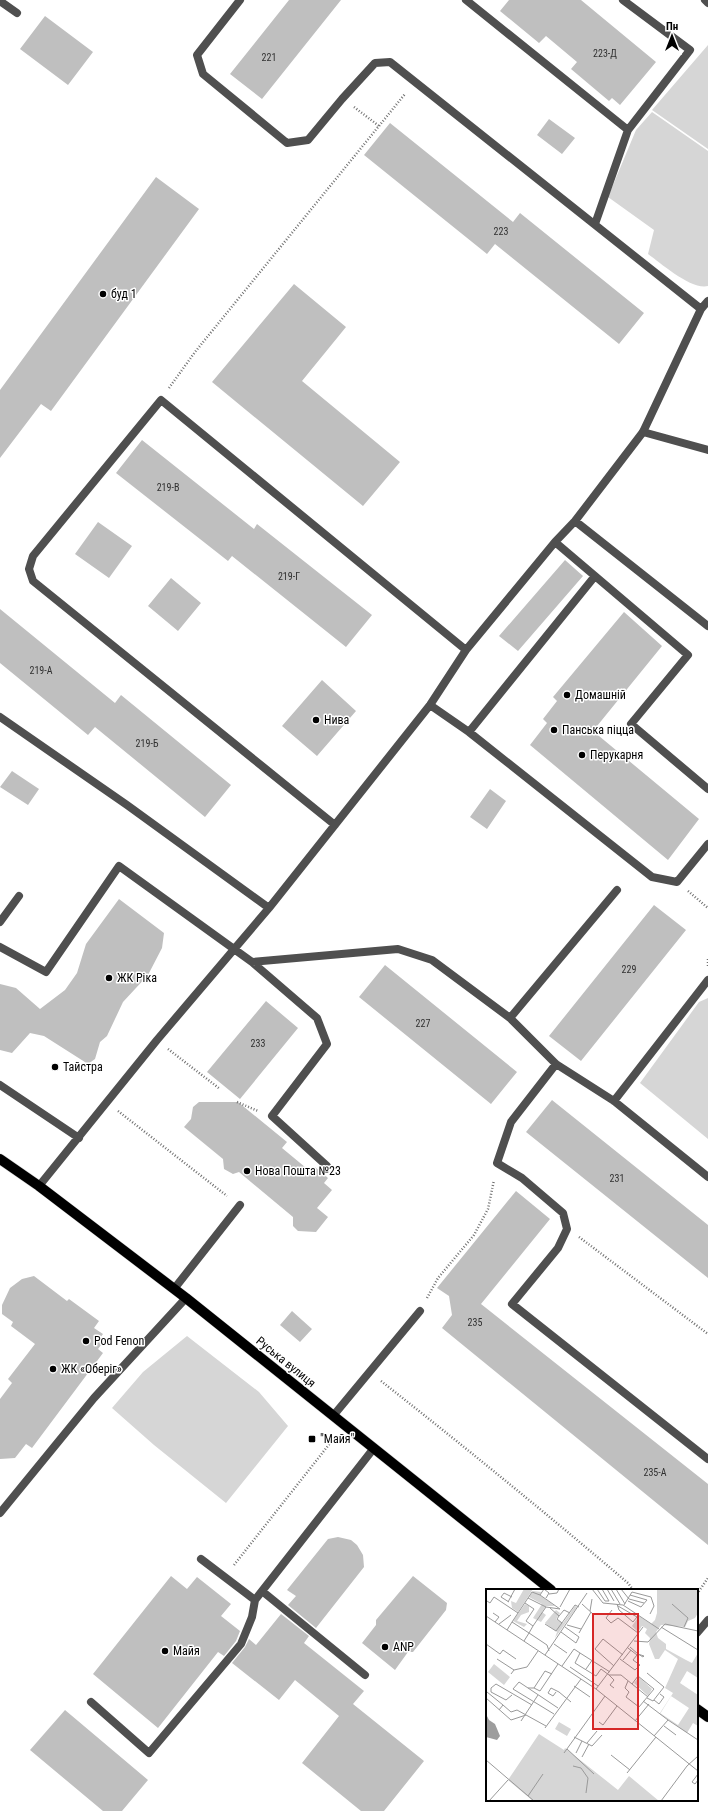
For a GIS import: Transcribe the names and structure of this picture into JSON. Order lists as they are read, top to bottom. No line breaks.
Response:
{"streets":{"main road":["Руська вулиця"]},"places":{"other":["буд 1","Домашній","Нива","Панська пiцца","Перукарня","ЖК Ріка","Тайстра","Нова Пошта №23","Pod Fenon","ЖК «Оберіг»","ANP","Майя"],"transit":["\"Майя\""]},"house_numbers":["223-Д","221","223","219-В","219-Г","219-А","219-Б","229","227","233","231","235","235-А"],"north":"top"}
